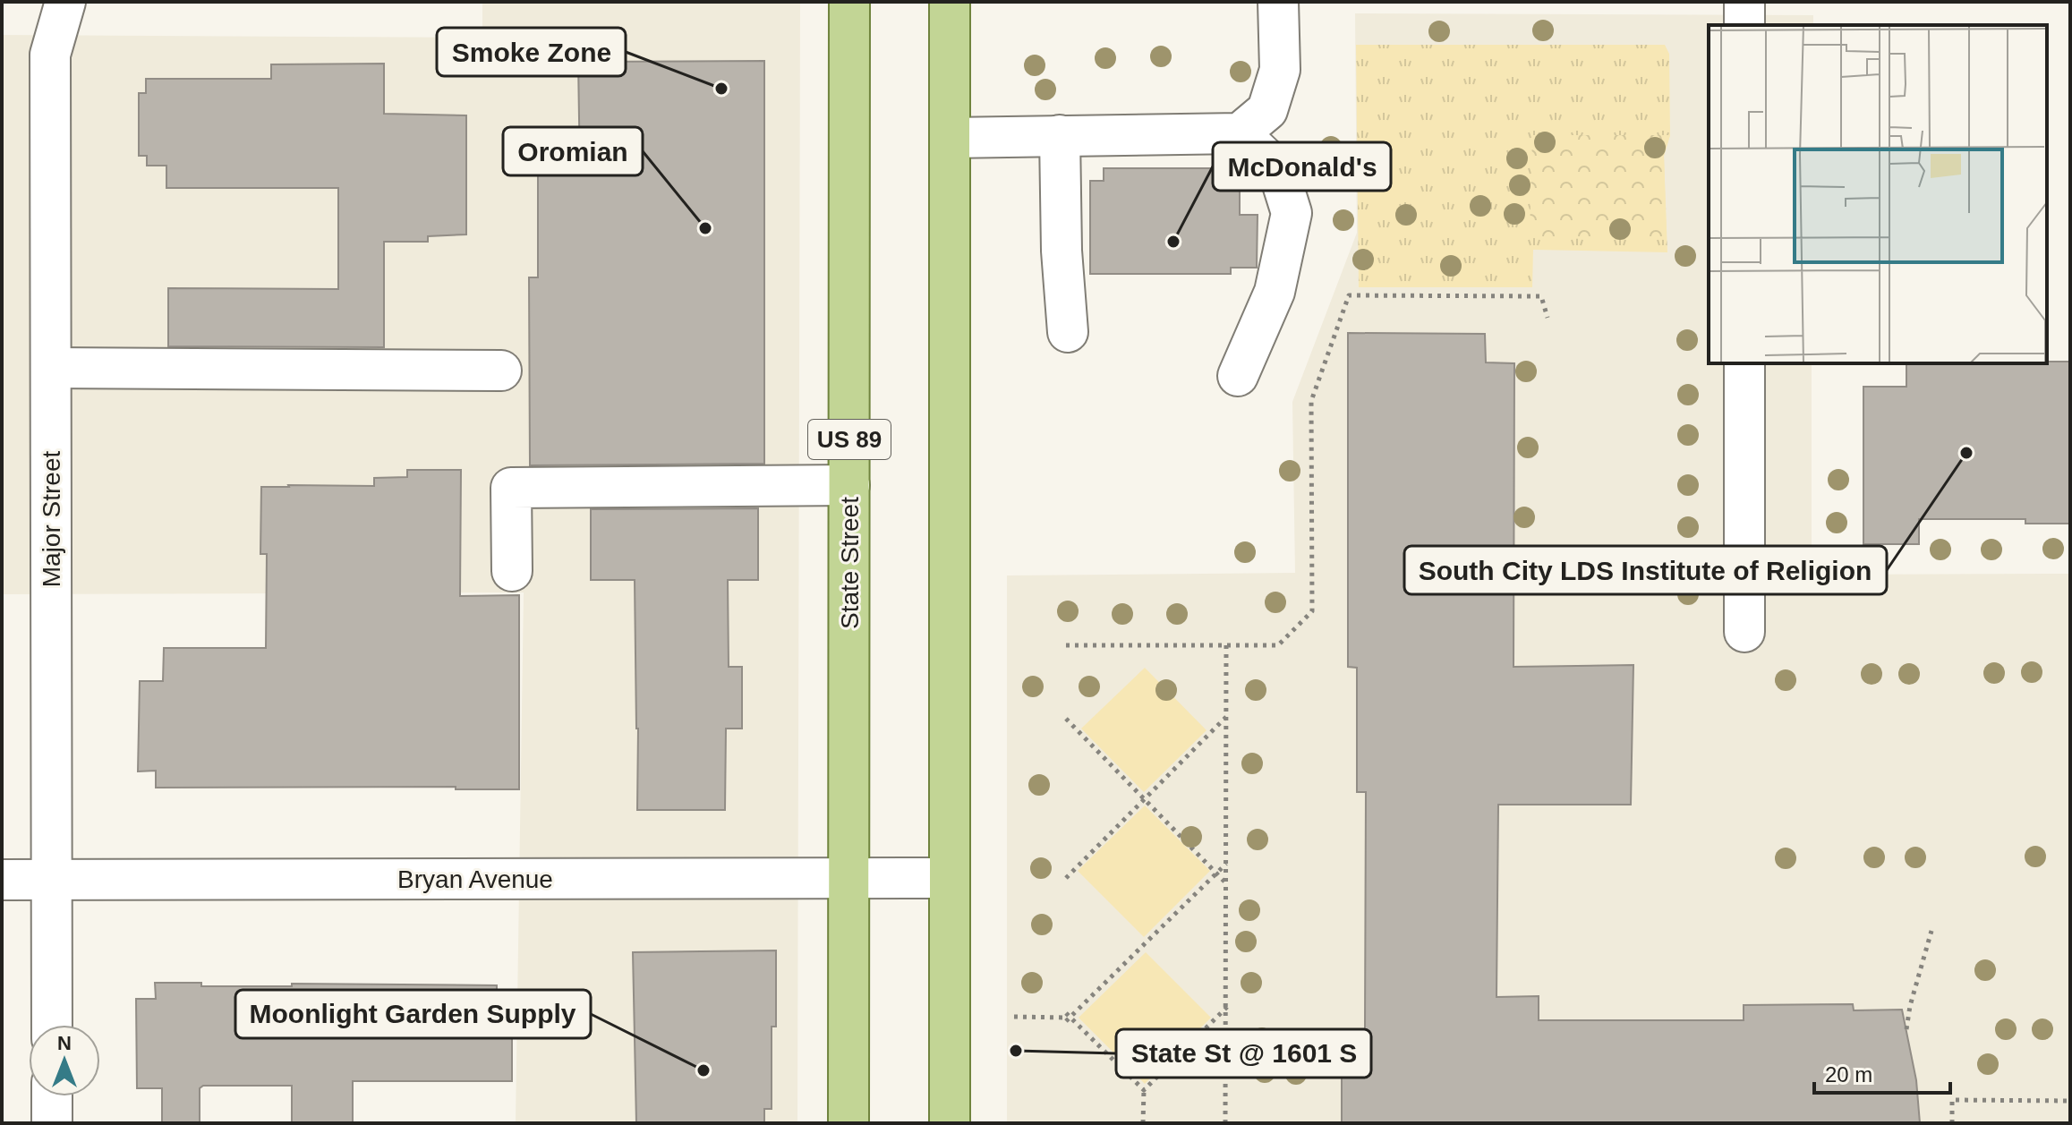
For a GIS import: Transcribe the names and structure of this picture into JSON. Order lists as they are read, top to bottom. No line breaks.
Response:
{"streets":{"main road":["US 89","State Street"],"street":["Major Street","Bryan Avenue"]},"crossings":[["Major Street","Bryan Avenue"],["State Street","Bryan Avenue"]],"places":["Smoke Zone","Oromian","McDonald's","South City LDS Institute of Religion","State St @ 1601 S","Moonlight Garden Supply"],"scale_bar":"20 m","north":"top"}
